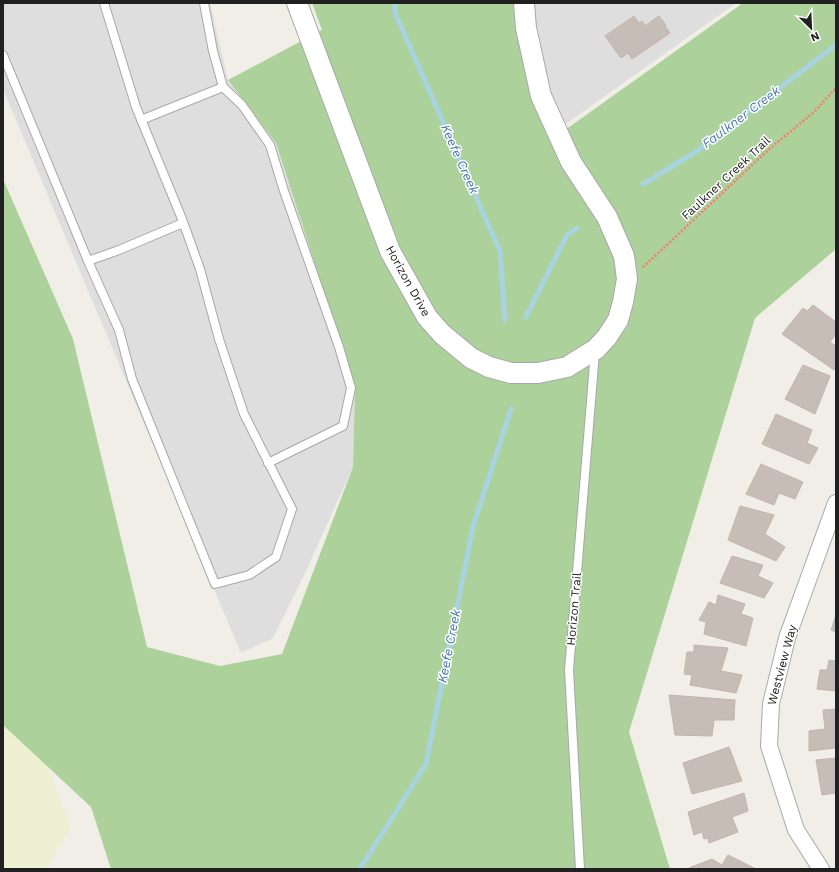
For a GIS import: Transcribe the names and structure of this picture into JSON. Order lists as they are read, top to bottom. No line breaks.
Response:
{"streets":{"street":["Horizon Drive","Westview Way"],"lane":["Horizon Trail"],"path":["Faulkner Creek Trail"]},"crossings":[["Faulkner Creek Trail","Horizon Drive"],["Horizon Drive","Horizon Trail"]],"water":["Faulkner Creek","Keefe Creek"],"north":"bottom right"}
